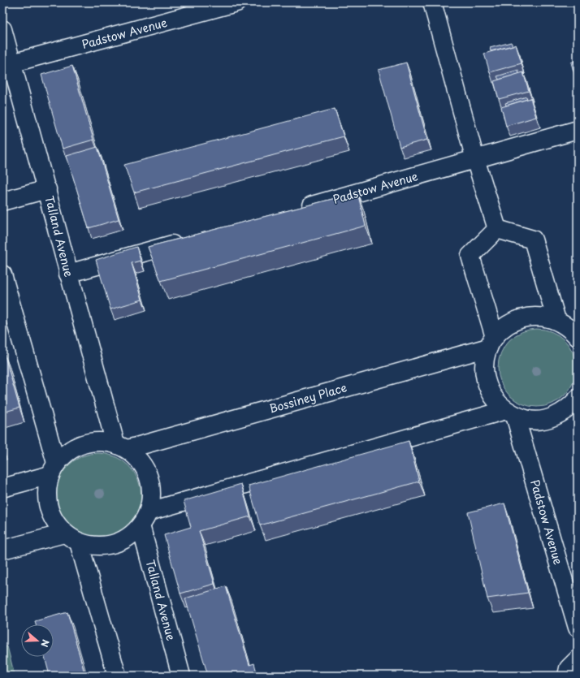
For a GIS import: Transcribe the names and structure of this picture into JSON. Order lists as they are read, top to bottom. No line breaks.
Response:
{"streets":{"street":["Padstow Avenue","Talland Avenue","Bossiney Place"]},"crossings":[["Padstow Avenue","Talland Avenue"],["Talland Avenue","Bossiney Place"]],"north":"right"}
